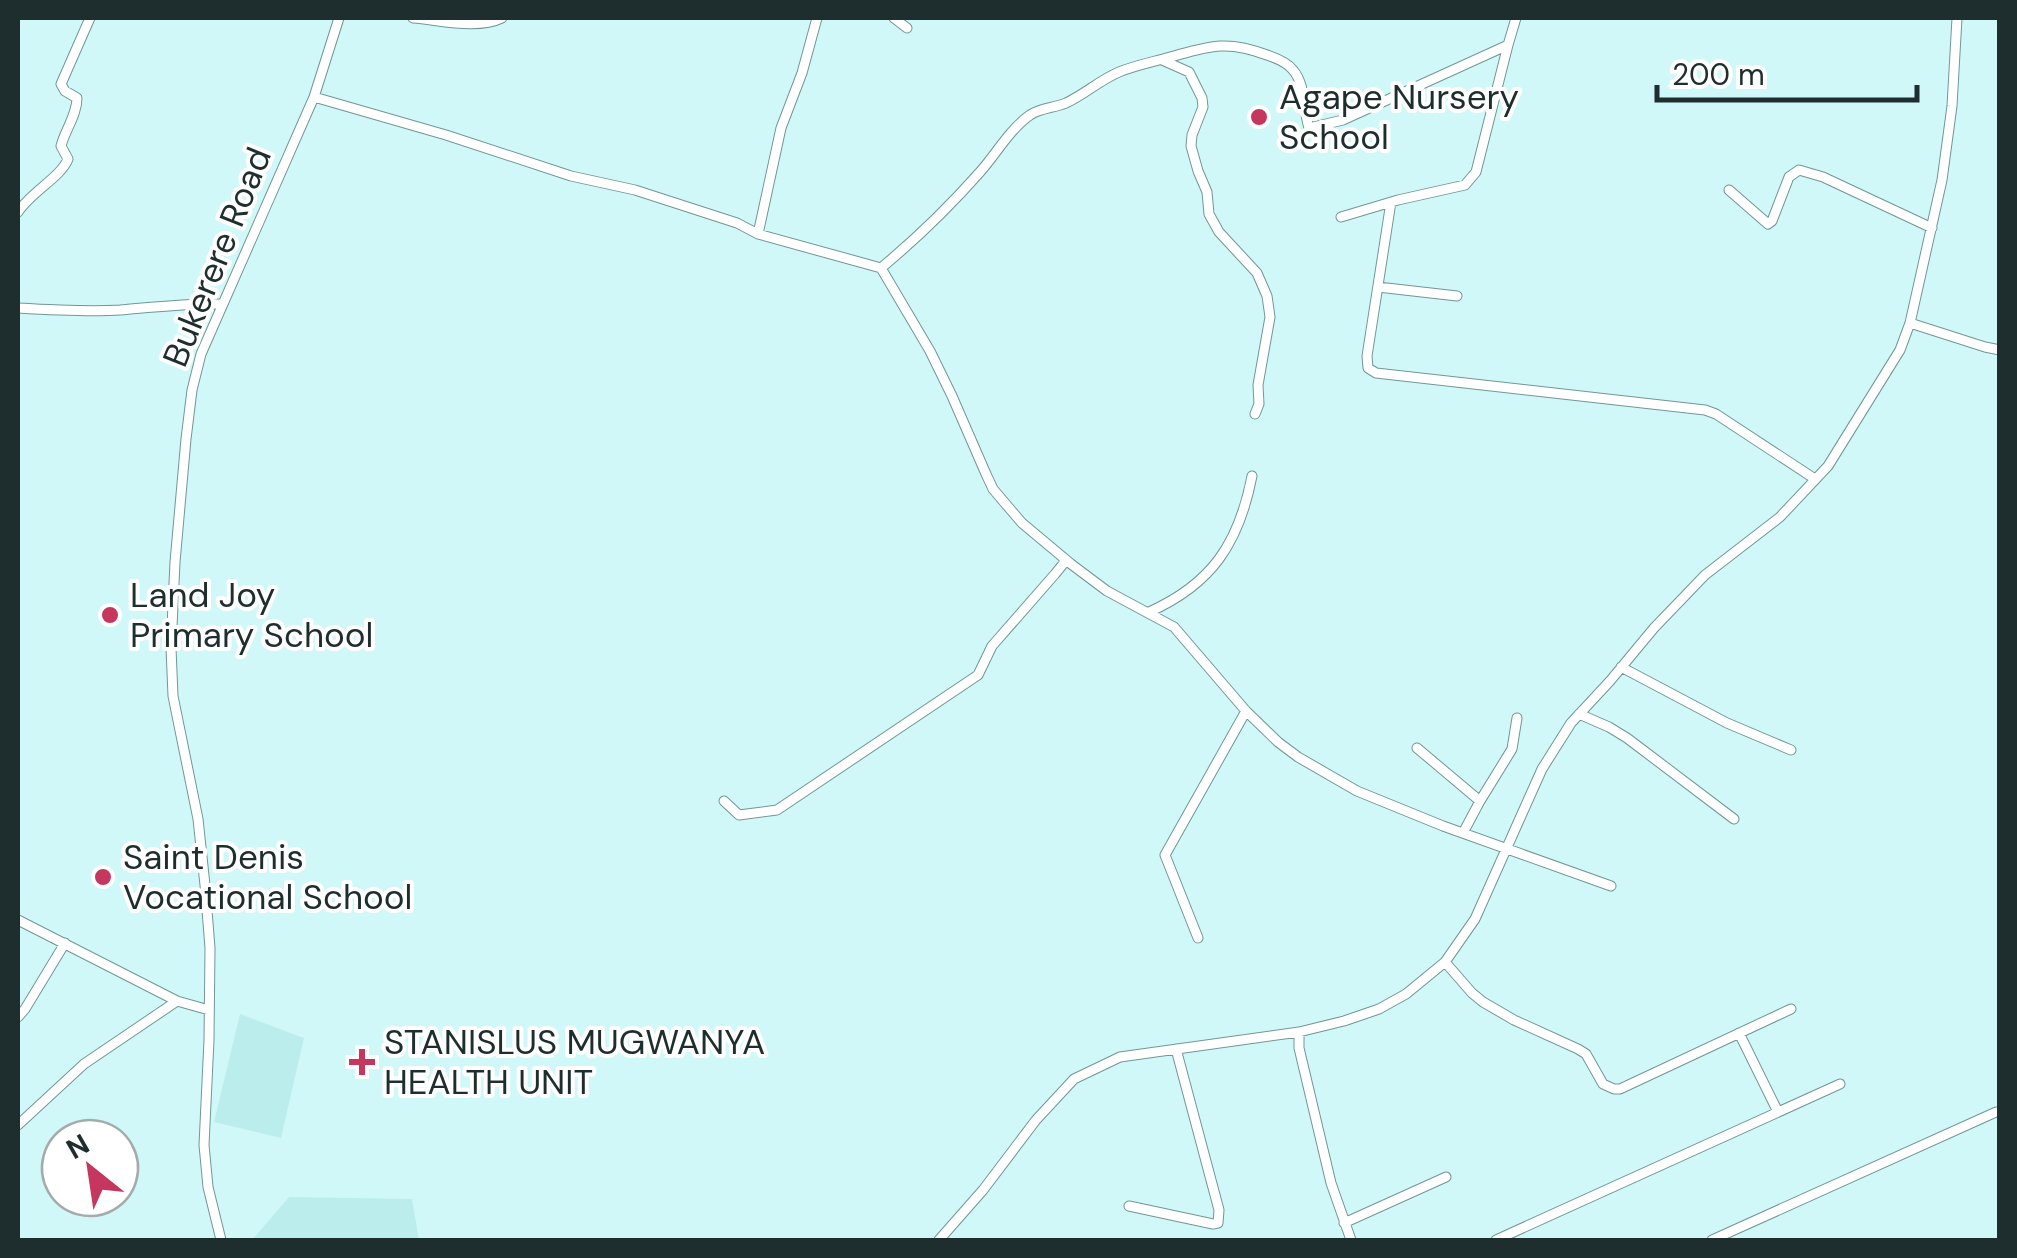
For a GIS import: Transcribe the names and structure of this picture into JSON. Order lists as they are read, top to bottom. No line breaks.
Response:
{"streets":{"street":["Bukerere Road"]},"places":{"other":["Agape Nursery School","Land Joy Primary School","Saint Denis Vocational School"],"health":["STANISLUS MUGWANYA HEALTH UNIT"]},"scale_bar":"200 m","north":"top left"}
